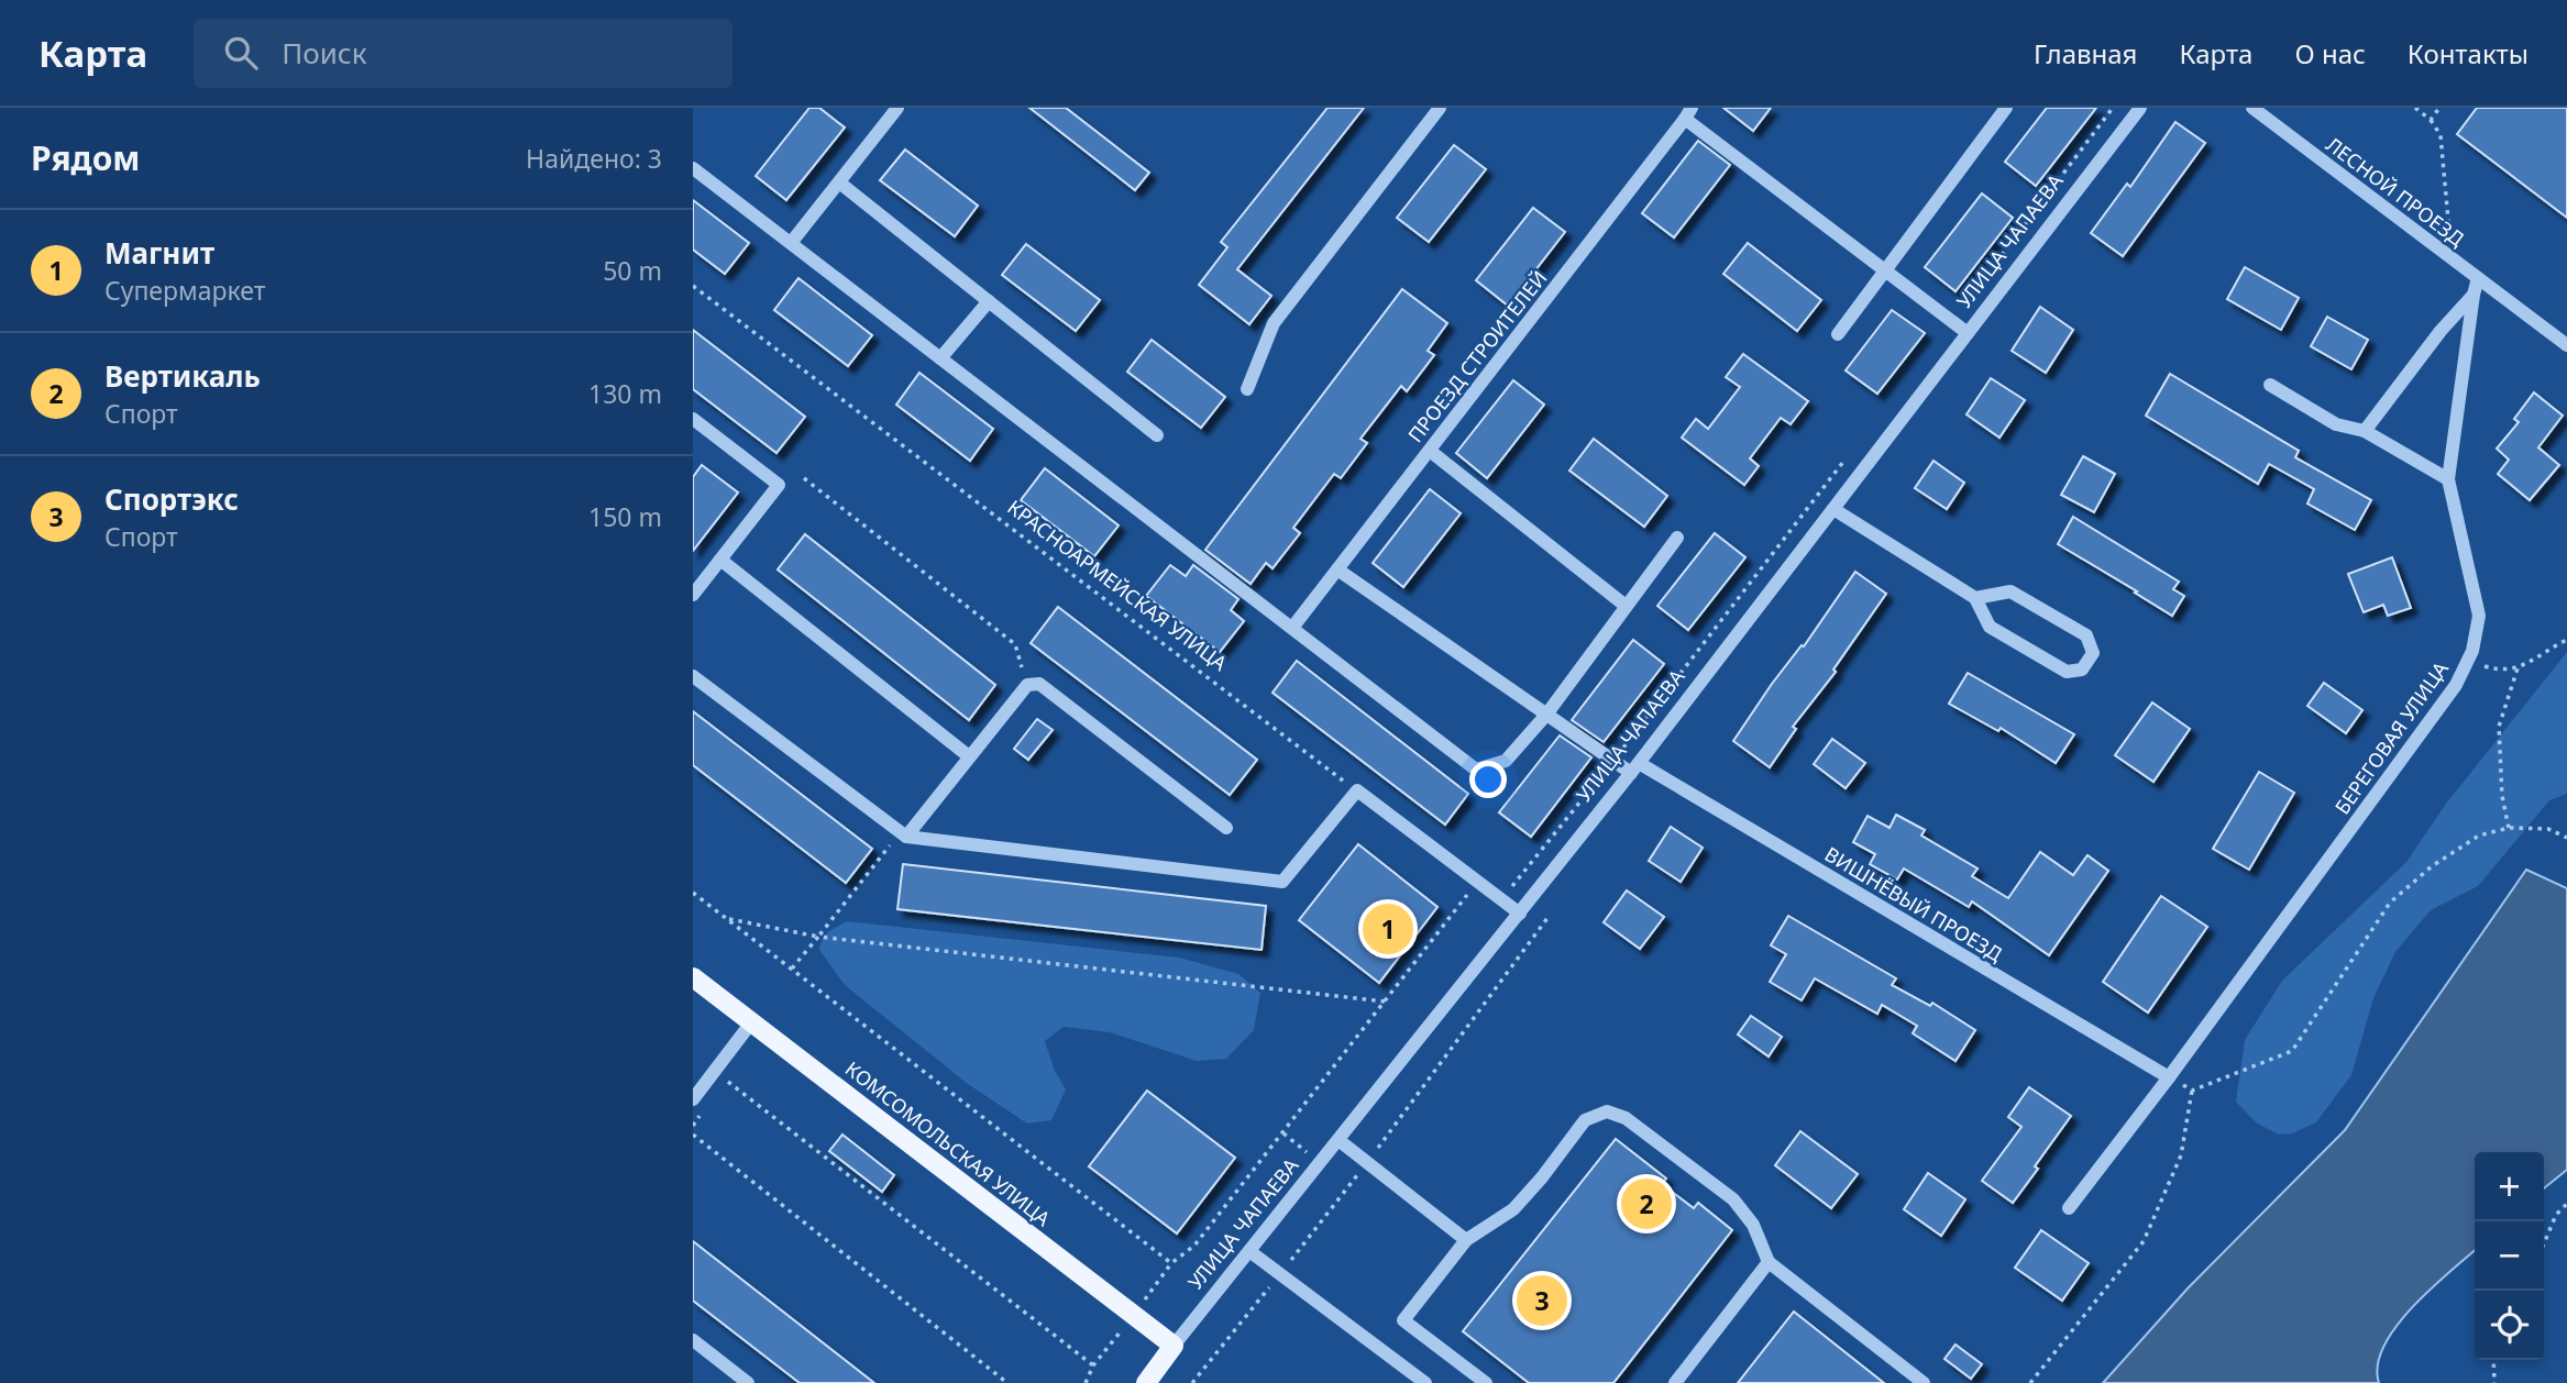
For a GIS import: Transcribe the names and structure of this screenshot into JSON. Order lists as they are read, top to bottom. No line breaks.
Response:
{"streets":{"main road":["УЛИЦА ЧАПАЕВА","КОМСОМОЛЬСКАЯ УЛИЦА"],"street":["ЛЕСНОЙ ПРОЕЗД","ПРОЕЗД СТРОИТЕЛЕЙ","БЕРЕГОВАЯ УЛИЦА","ВИШНЁВЫЙ ПРОЕЗД"],"path":["КРАСНОАРМЕЙСКАЯ УЛИЦА"]},"crossings":[["ЛЕСНОЙ ПРОЕЗД","БЕРЕГОВАЯ УЛИЦА"],["УЛИЦА ЧАПАЕВА","ВИШНЁВЫЙ ПРОЕЗД"],["УЛИЦА ЧАПАЕВА","КОМСОМОЛЬСКАЯ УЛИЦА"],["ПРОЕЗД СТРОИТЕЛЕЙ","ВИШНЁВЫЙ ПРОЕЗД"],["БЕРЕГОВАЯ УЛИЦА","ВИШНЁВЫЙ ПРОЕЗД"]],"page":{"header":"Карта","search":"Поиск","nav":["Главная","Карта","О нас","Контакты"],"heading":["Рядом","Найдено: 3"],"list":[{"mark":"1","name":"Магнит","note":"Супермаркет","value":"50 m"},{"mark":"2","name":"Вертикаль","note":"Спорт","value":"130 m"},{"mark":"3","name":"Спортэкс","note":"Спорт","value":"150 m"}],"pins":["1","2","3"],"map_buttons":["+","−"]}}
